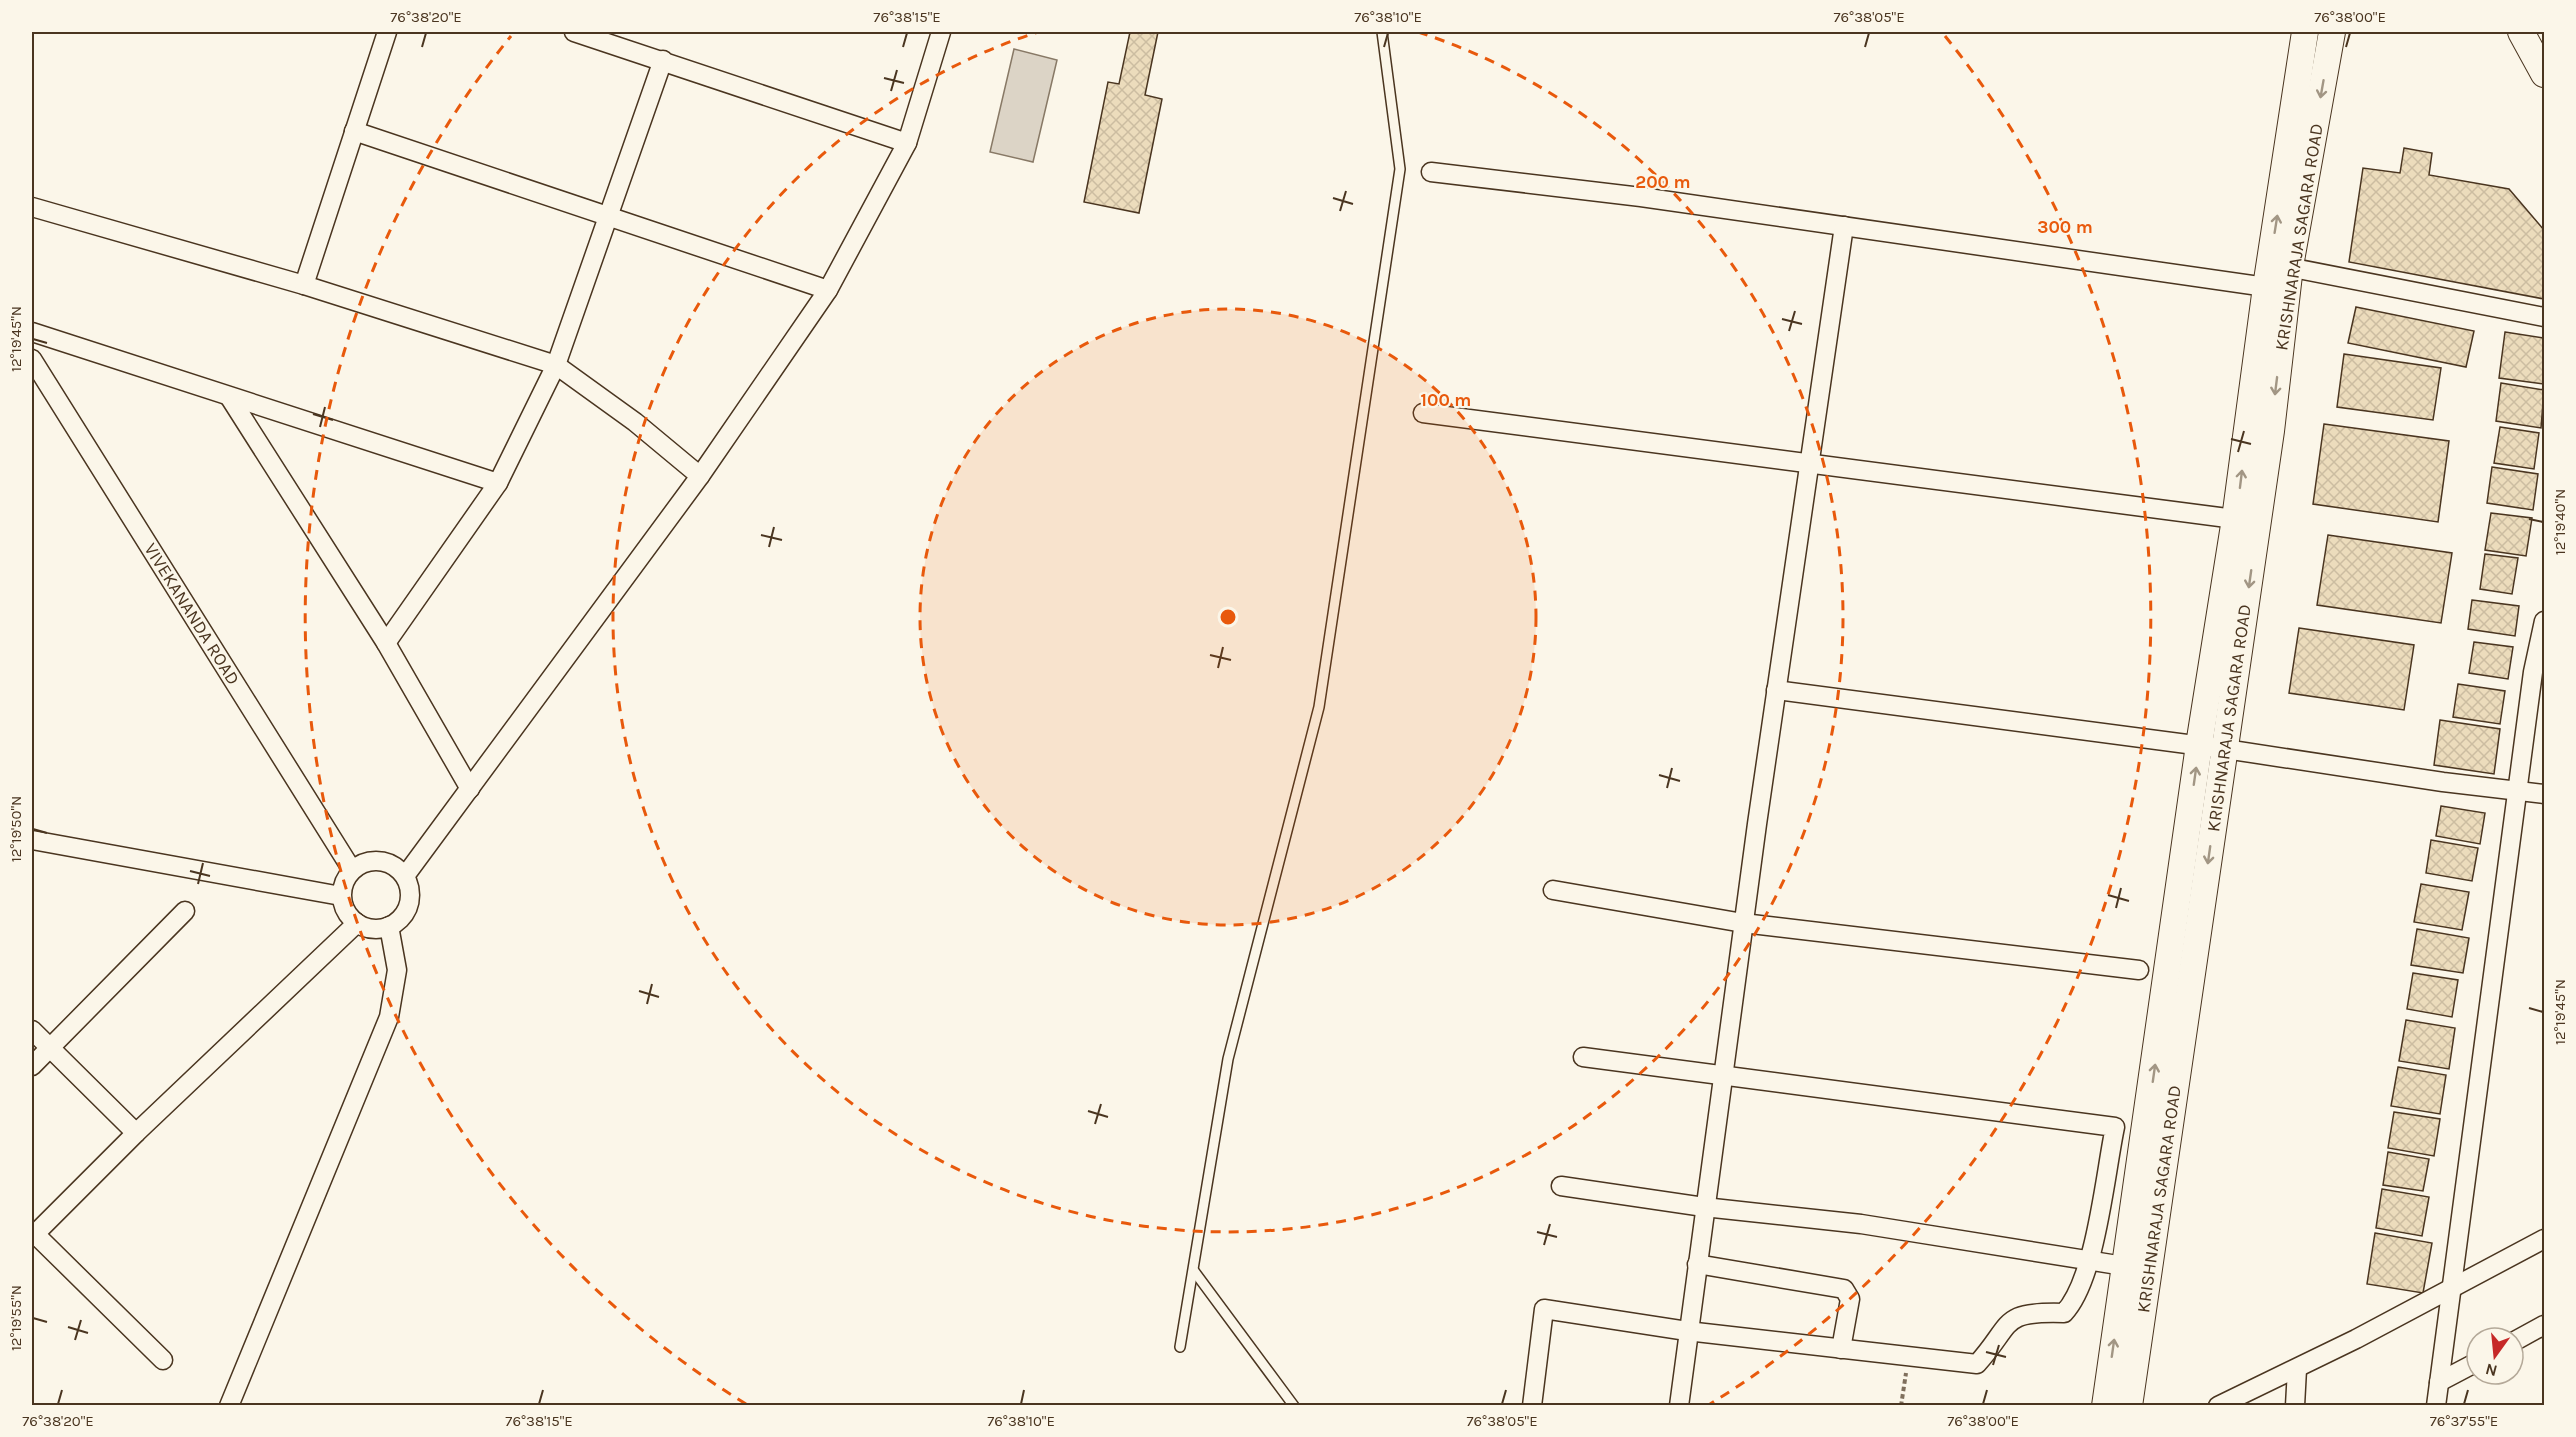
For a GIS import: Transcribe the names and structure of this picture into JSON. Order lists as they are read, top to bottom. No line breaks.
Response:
{"streets":{"main road":["KRISHNARAJA SAGARA ROAD"],"street":["VIVEKANANDA ROAD"]},"north":"bottom","coordinates":["76°38'20\"E","76°38'15\"E","76°38'10\"E","76°38'05\"E","76°38'00\"E","12°19'45\"N","12°19'40\"N","12°19'50\"N","12°19'55\"N","76°37'55\"E"],"rings":["200 m","300 m","100 m"]}
